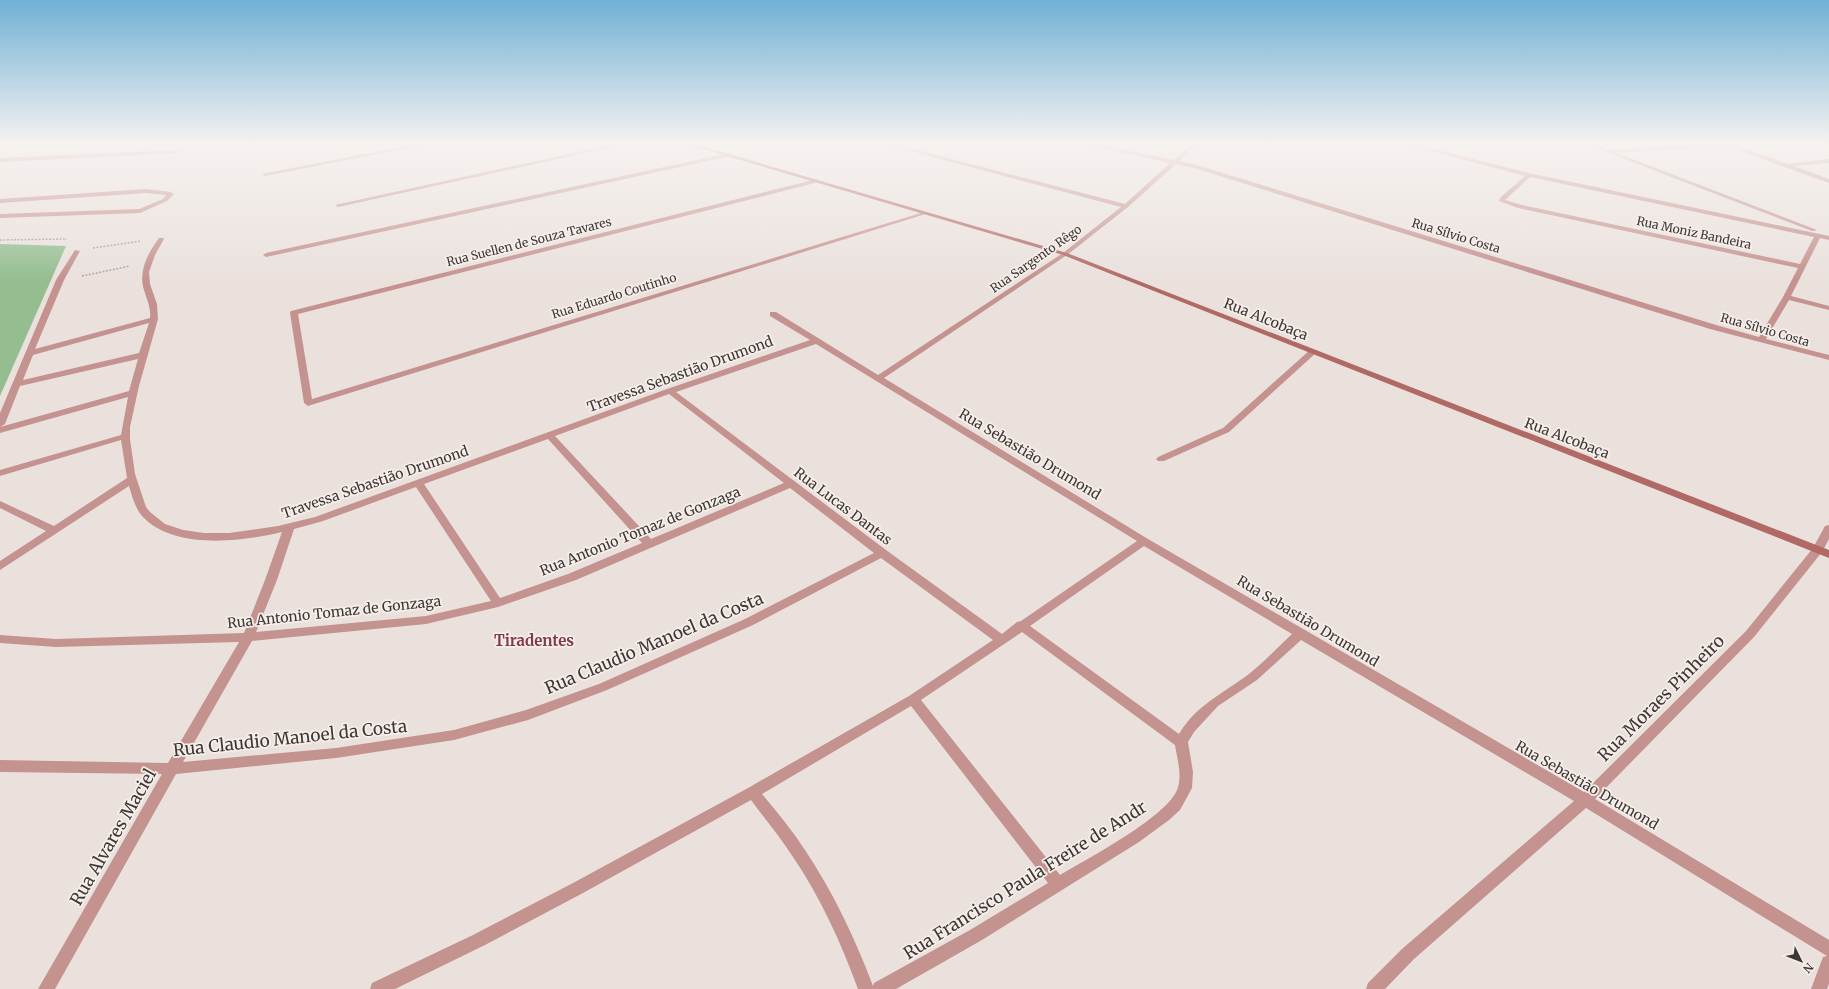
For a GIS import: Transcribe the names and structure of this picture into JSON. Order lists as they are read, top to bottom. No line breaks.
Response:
{"streets":{"main road":["Rua Alcobaça"],"street":["Rua Moniz Bandeira","Rua Sílvio Costa","Rua Suellen de Souza Tavares","Rua Sargento Rêgo","Rua Eduardo Coutinho","Travessa Sebastião Drumond","Rua Sebastião Drumond","Rua Lucas Dantas","Rua Antonio Tomaz de Gonzaga","Rua Claudio Manoel da Costa","Rua Moraes Pinheiro","Rua Alvares Maciel","Rua Francisco Paula Freire de Andr"]},"crossings":[["Rua Suellen de Souza Tavares","Rua Eduardo Coutinho"],["Rua Sargento Rêgo","Rua Alcobaça"],["Rua Sargento Rêgo","Rua Sebastião Drumond"],["Rua Eduardo Coutinho","Rua Alcobaça"],["Rua Alcobaça","Rua Moraes Pinheiro"],["Travessa Sebastião Drumond","Rua Sebastião Drumond"],["Travessa Sebastião Drumond","Rua Lucas Dantas"],["Travessa Sebastião Drumond","Rua Alvares Maciel"],["Rua Sebastião Drumond","Rua Moraes Pinheiro"],["Rua Lucas Dantas","Rua Antonio Tomaz de Gonzaga"],["Rua Lucas Dantas","Rua Claudio Manoel da Costa"],["Rua Antonio Tomaz de Gonzaga","Rua Alvares Maciel"],["Rua Claudio Manoel da Costa","Rua Alvares Maciel"]],"districts":["Tiradentes"],"north":"bottom right"}
